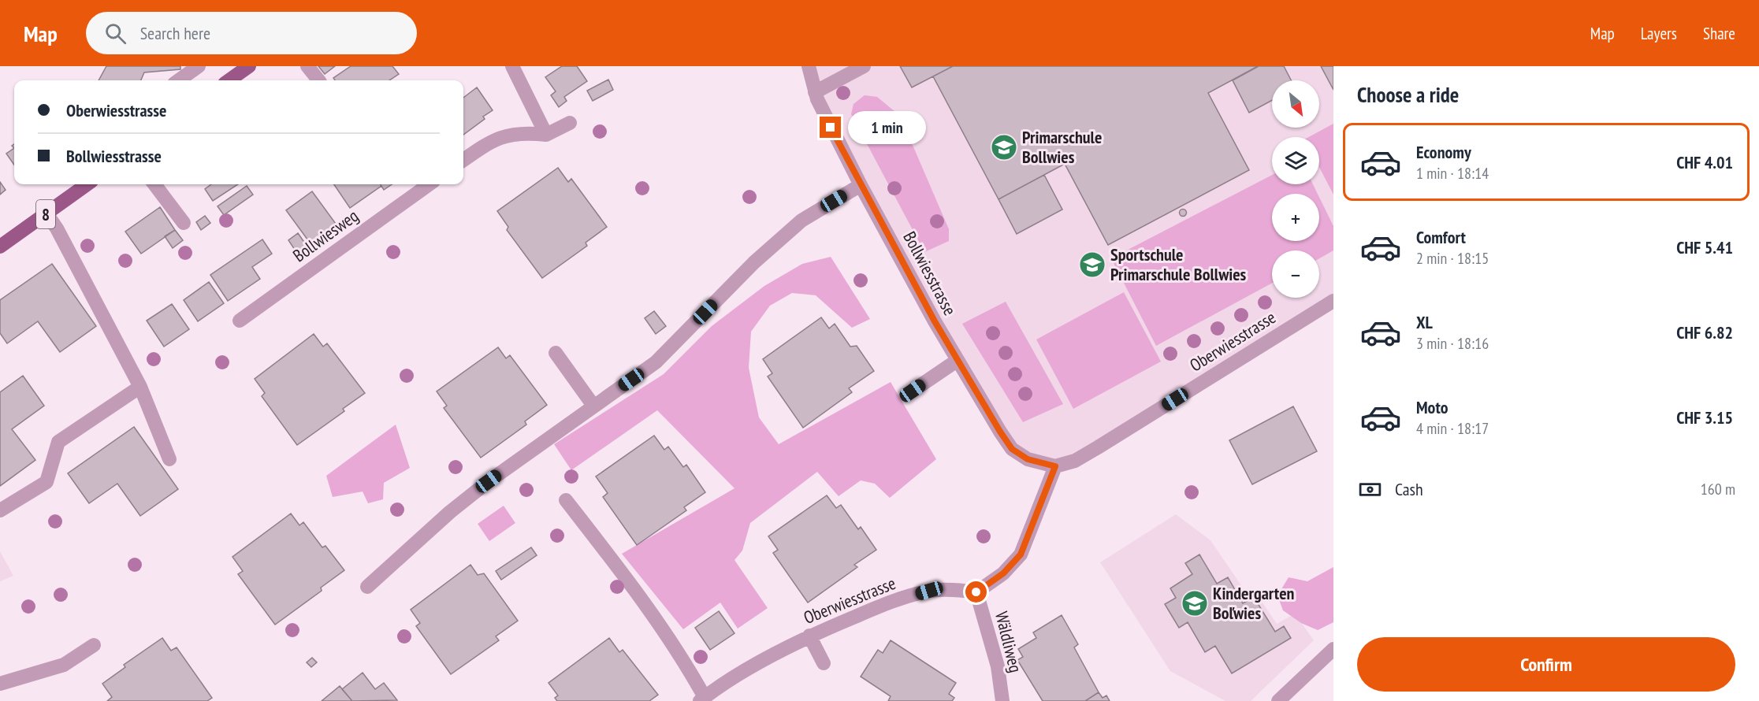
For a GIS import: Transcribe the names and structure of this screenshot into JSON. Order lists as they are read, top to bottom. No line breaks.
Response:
{"streets":{"main road":["8"],"street":["Bollwiesweg","Bollwiesstrasse","Oberwiesstrasse","Wäldliweg"]},"crossings":[["Bollwiesstrasse","Oberwiesstrasse"],["Oberwiesstrasse","Wäldliweg"]],"places":{"school or university":["Primarschule Bollwies","Sportschule Primarschule Bollwies","Kindergarten Boľwies"]},"north":"bottom right","page":{"header":"Map","search":"Search here","nav":["Map","Layers","Share"],"heading":"Choose a ride","map_buttons":["+","−"],"banner":["Oberwiesstrasse","Bollwiesstrasse"],"bubble":"1 min","list":[{"name":"Economy","note":"1 min · 18:14","value":"CHF 4.01"},{"name":"Comfort","note":"2 min · 18:15","value":"CHF 5.41"},{"name":"XL","note":"3 min · 18:16","value":"CHF 6.82"},{"name":"Moto","note":"4 min · 18:17","value":"CHF 3.15"}],"pay":["Cash","160 m"],"buttons":"Confirm"}}
